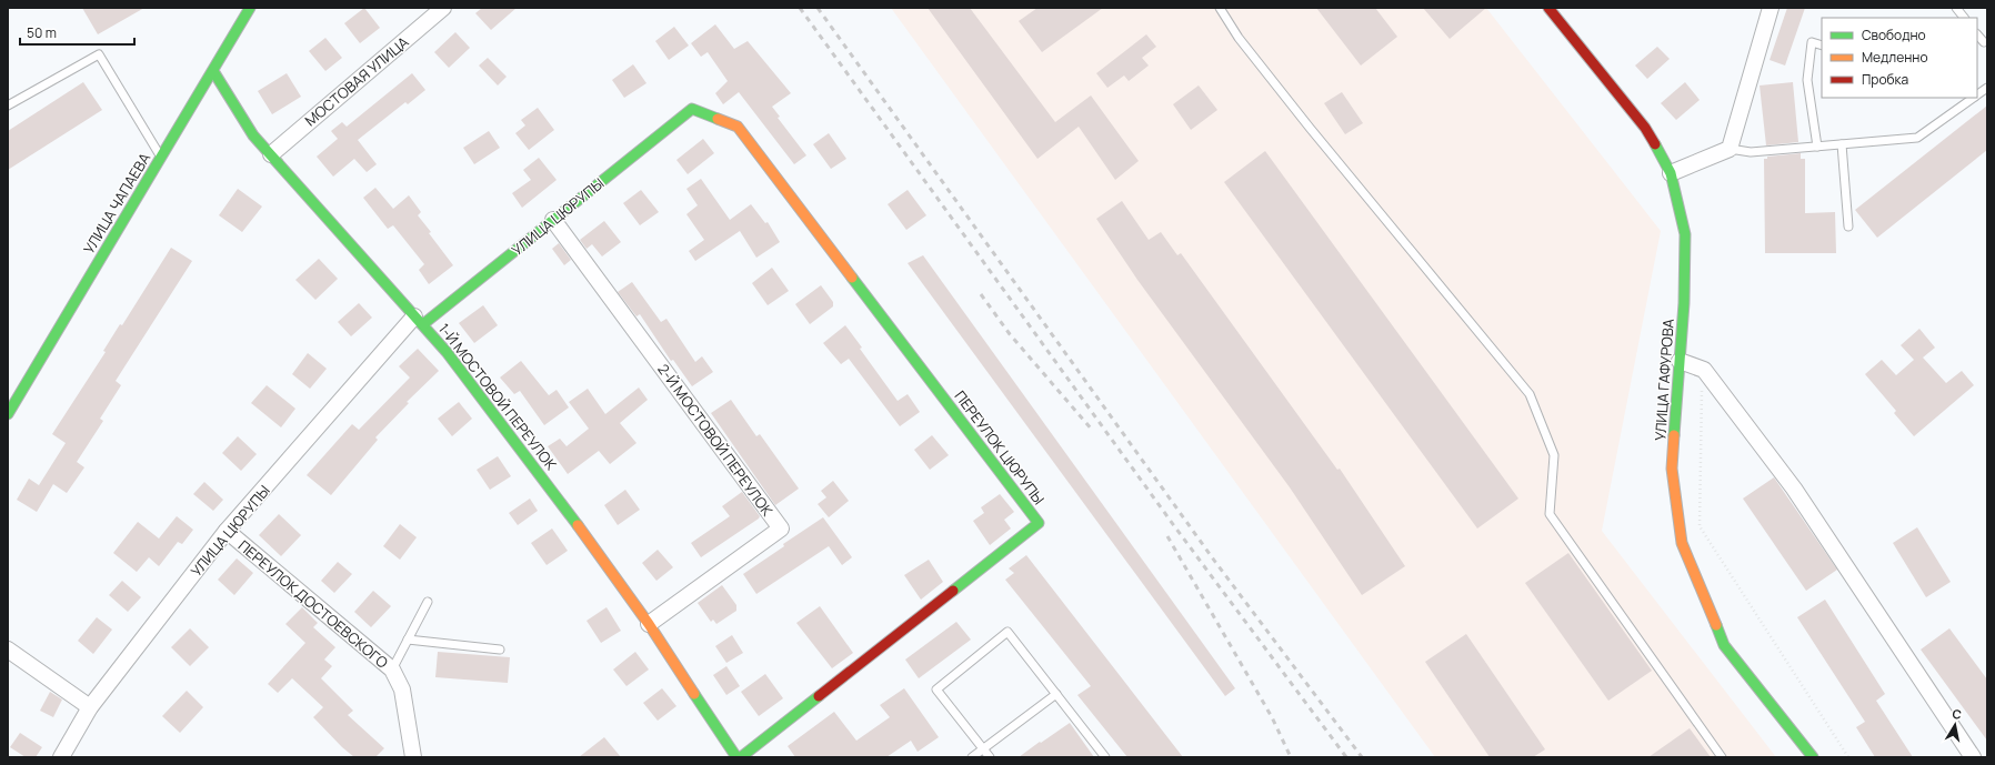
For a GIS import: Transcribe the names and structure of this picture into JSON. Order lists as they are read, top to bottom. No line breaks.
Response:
{"streets":{"street":["МОСТОВАЯ УЛИЦА","УЛИЦА ЧАПАЕВА","УЛИЦА ЦЮРУПЫ","УЛИЦА ГАФУРОВА","1-Й МОСТОВОЙ ПЕРЕУЛОК","2-Й МОСТОВОЙ ПЕРЕУЛОК","ПЕРЕУЛОК ЦЮРУПЫ","ПЕРЕУЛОК ДОСТОЕВСКОГО"]},"crossings":[["МОСТОВАЯ УЛИЦА","1-Й МОСТОВОЙ ПЕРЕУЛОК"],["УЛИЦА ЧАПАЕВА","1-Й МОСТОВОЙ ПЕРЕУЛОК"],["УЛИЦА ЦЮРУПЫ","1-Й МОСТОВОЙ ПЕРЕУЛОК"],["УЛИЦА ЦЮРУПЫ","2-Й МОСТОВОЙ ПЕРЕУЛОК"],["УЛИЦА ЦЮРУПЫ","ПЕРЕУЛОК ЦЮРУПЫ"],["УЛИЦА ЦЮРУПЫ","ПЕРЕУЛОК ДОСТОЕВСКОГО"],["1-Й МОСТОВОЙ ПЕРЕУЛОК","2-Й МОСТОВОЙ ПЕРЕУЛОК"]],"legend":["Свободно","Медленно","Пробка"],"scale_bar":"50 m","north":"top"}
